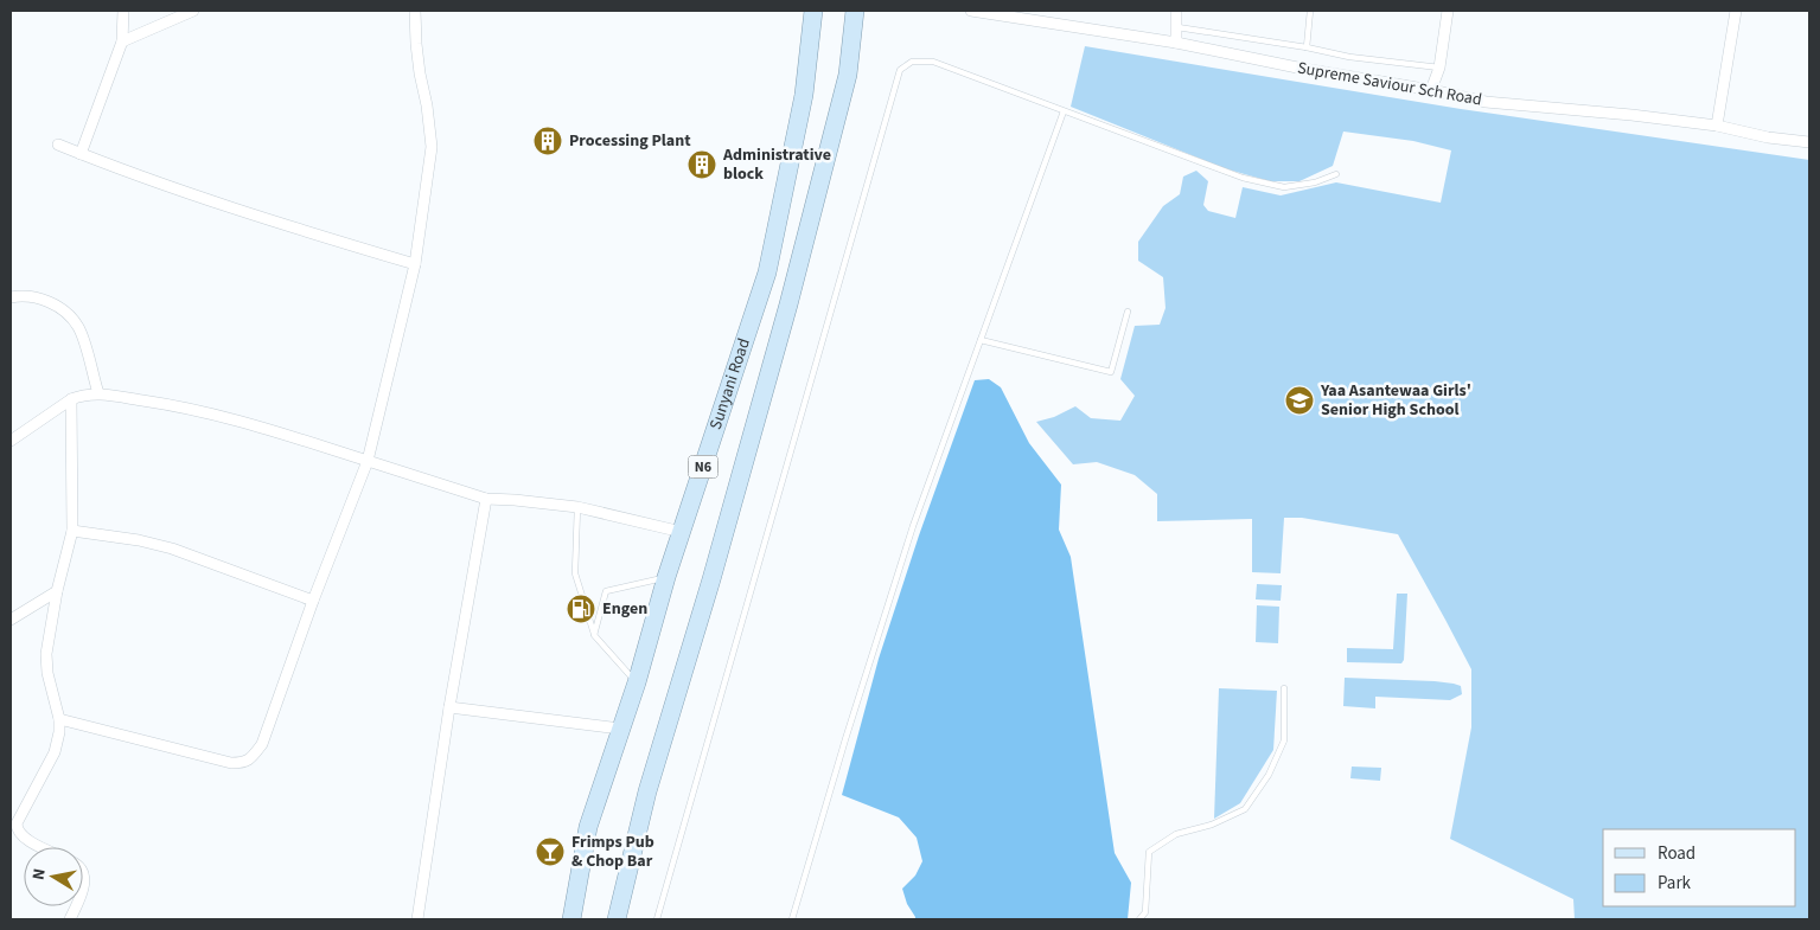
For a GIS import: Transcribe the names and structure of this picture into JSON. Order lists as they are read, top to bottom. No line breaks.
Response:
{"streets":{"main road":["Sunyani Road","N6"],"street":["Supreme Saviour Sch Road"]},"places":{"building":["Processing Plant","Administrative block"],"school or university":["Yaa Asantewaa Girls' Senior High School"],"fuel station":["Engen"],"bar":["Frimps Pub & Chop Bar"]},"legend":["Road","Park"],"north":"left"}
